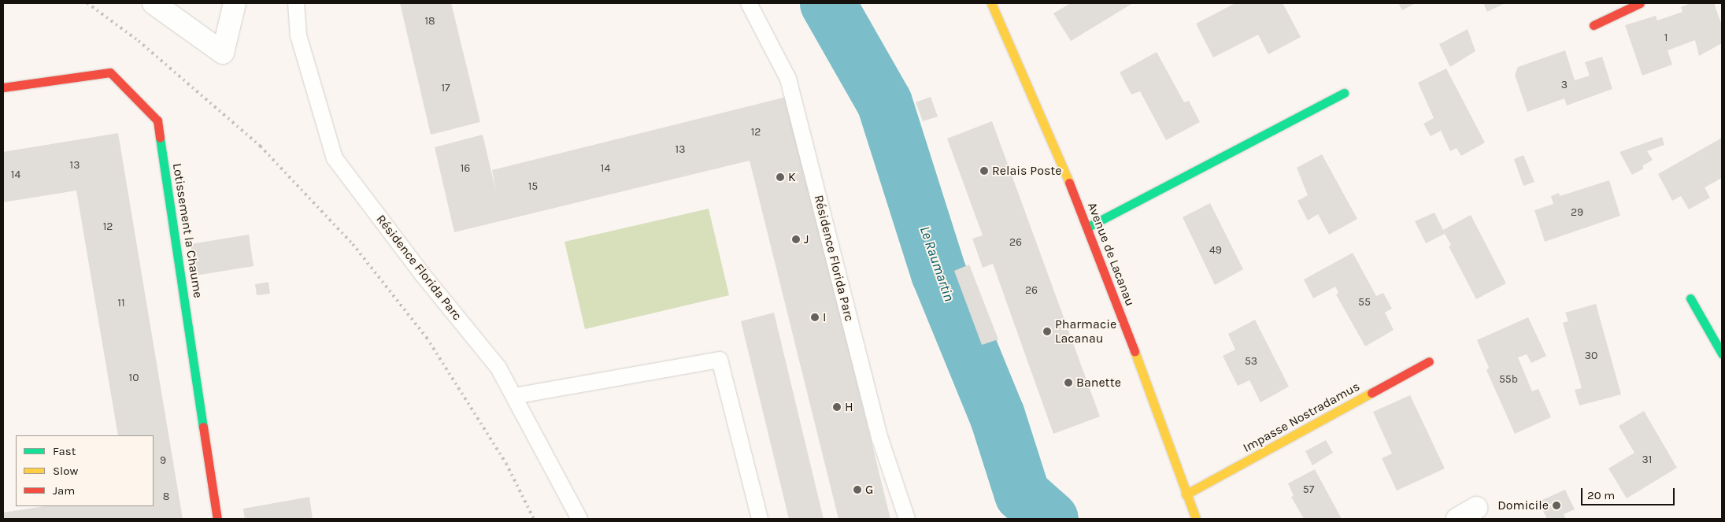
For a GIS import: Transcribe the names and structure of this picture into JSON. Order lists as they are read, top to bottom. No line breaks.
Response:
{"streets":{"street":["Lotissement la Chaume","Avenue de Lacanau","Impasse Nostradamus"],"lane":["Résidence Florida Parc"]},"crossings":[["Avenue de Lacanau","Impasse Nostradamus"]],"water":["Le Raumartin"],"places":["Relais Poste","K","J","I","Pharmacie Lacanau","Banette","H","G","Domicile"],"house_numbers":["18","1","3","17","12","13","13","16","14","14","15","29","12","26","49","26","55","11","30","53","10","55b","31","9","57","8"],"legend":["Fast","Slow","Jam"],"scale_bar":"20 m"}
